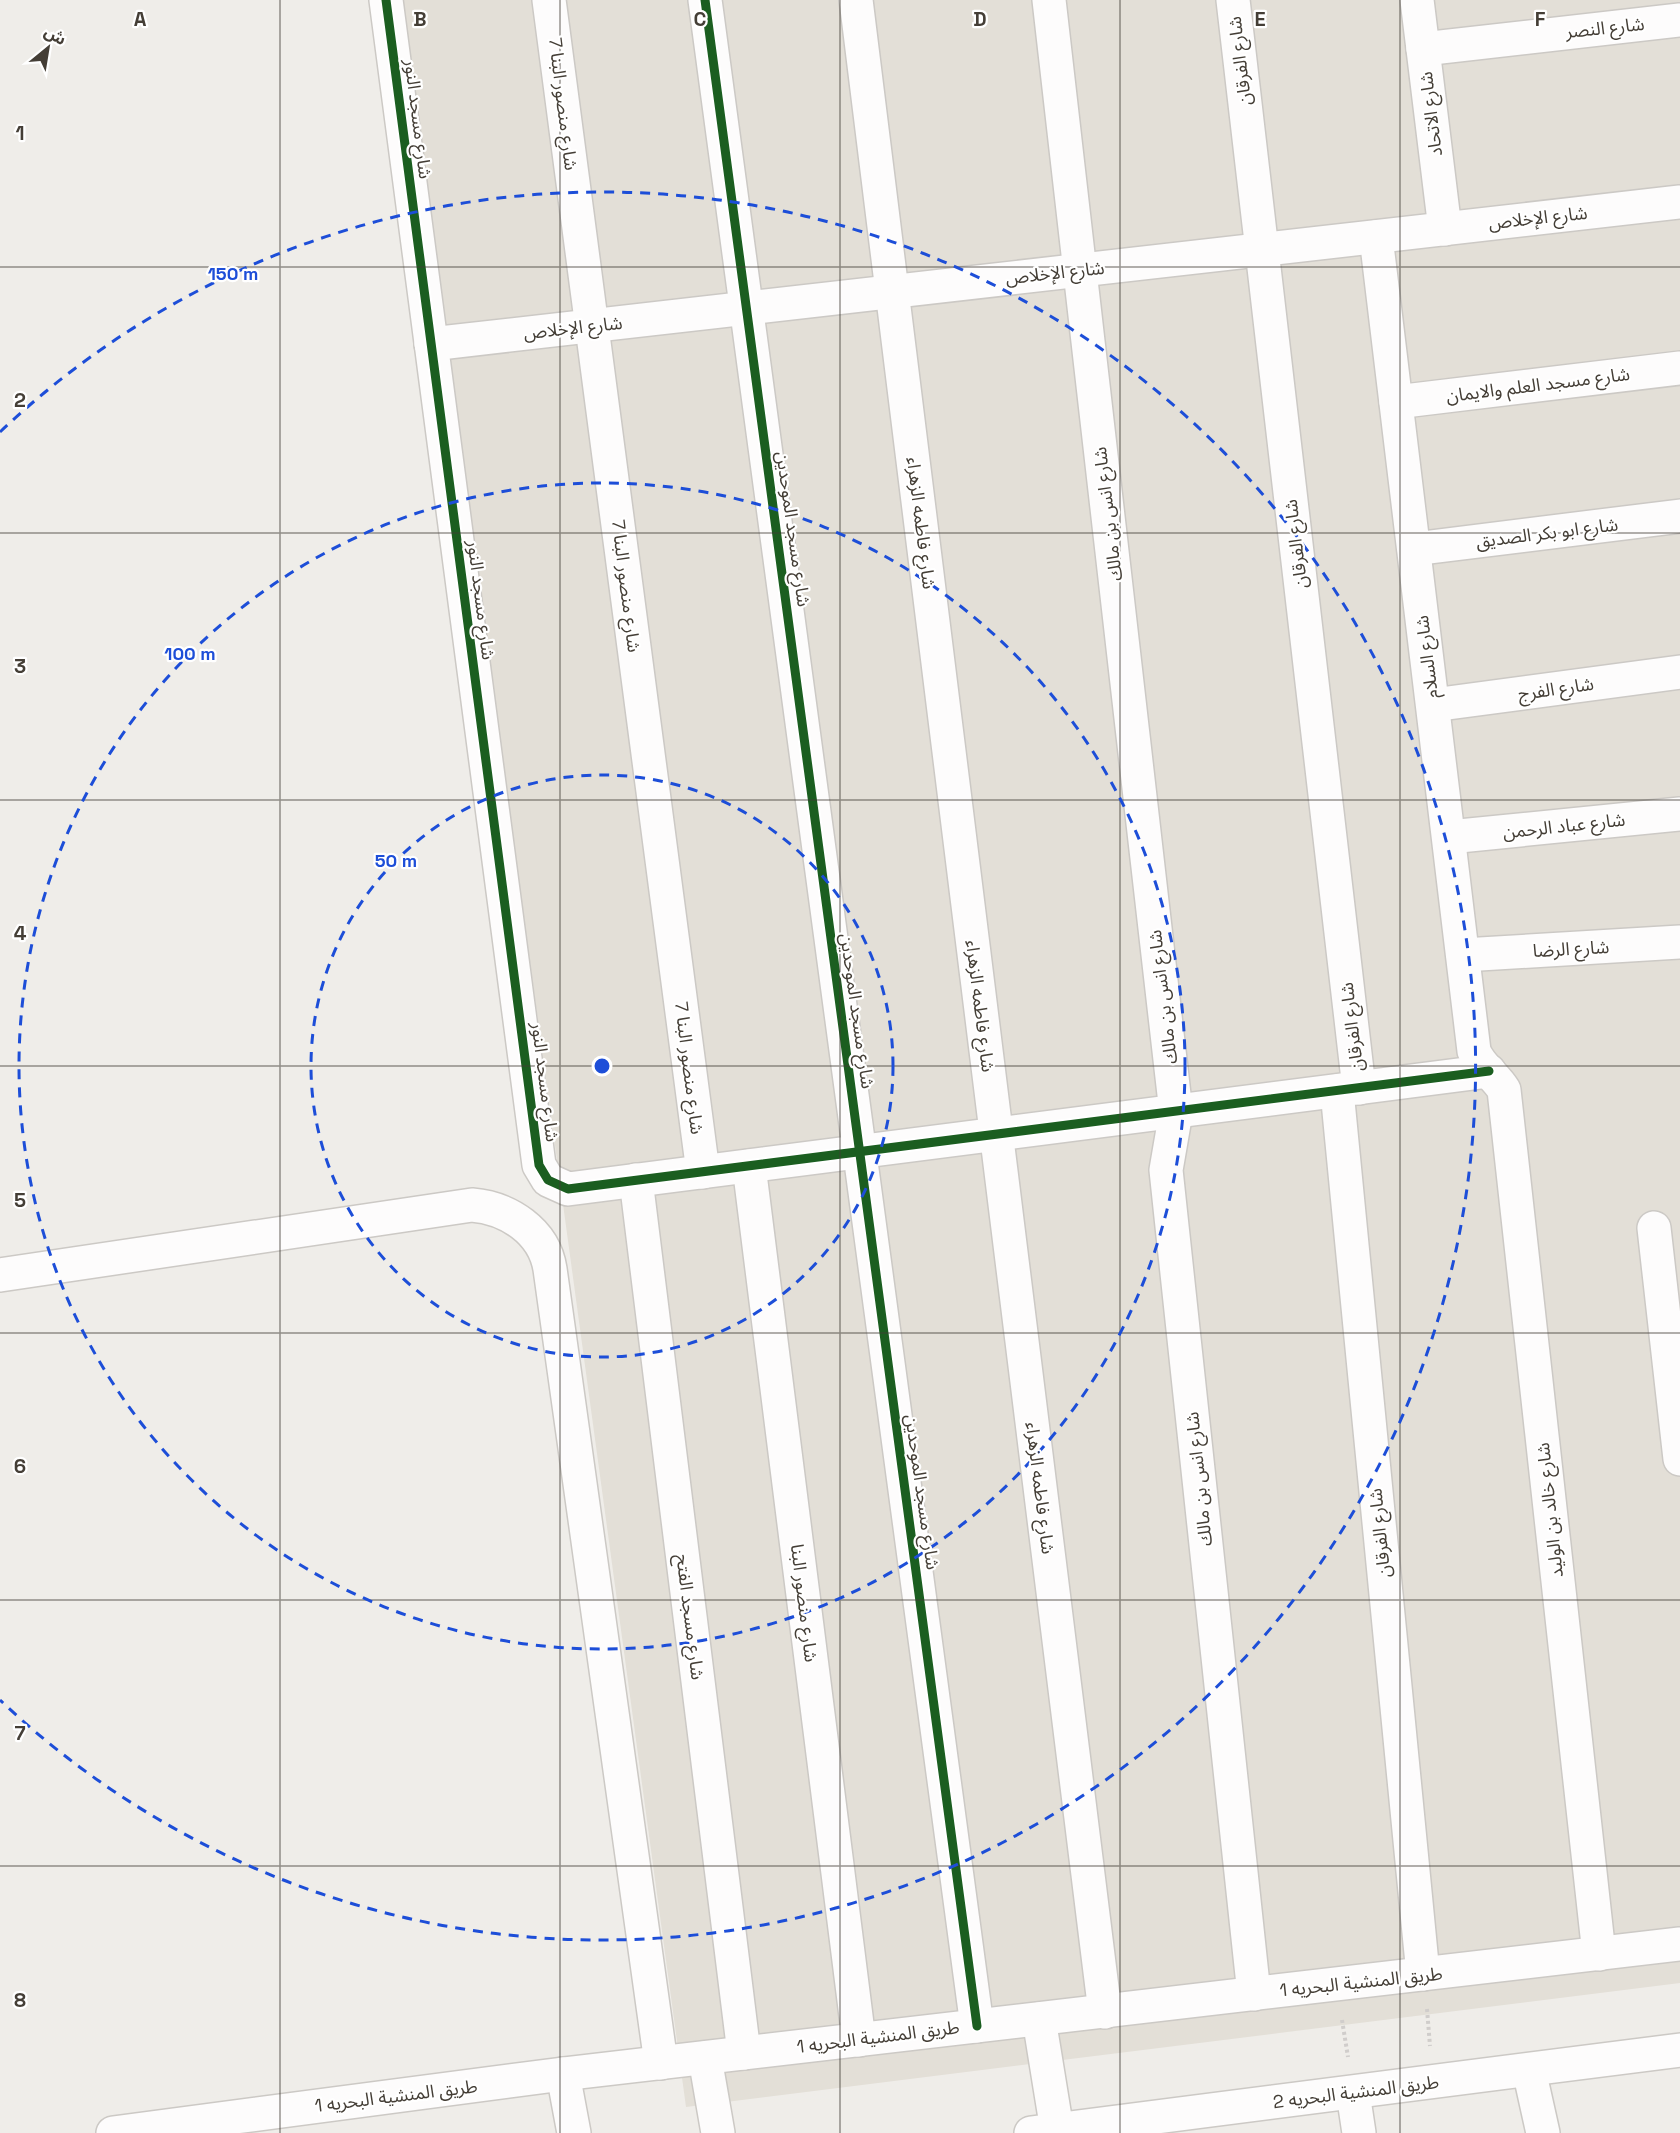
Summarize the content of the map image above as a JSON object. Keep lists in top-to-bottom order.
{
  "streets": {
    "street": [
      "شارع النصر",
      "شارع الفرقان",
      "شارع منصور البنا 7",
      "شارع الاتحاد",
      "شارع مسجد النور",
      "شارع الإخلاص",
      "شارع مسجد العلم والايمان",
      "شارع انس بن مالك",
      "شارع فاطمه الزهراء",
      "شارع مسجد الموحدين",
      "شارع ابو بكر الصديق",
      "شارع السلام",
      "شارع الفرج",
      "شارع عباد الرحمن",
      "شارع الرضا",
      "شارع خالد بن الوليد",
      "شارع منصور البنا",
      "شارع مسجد الفتح",
      "طريق المنشية البحريه 1",
      "طريق المنشية البحريه 2"
    ]
  },
  "crossings": [
    ["شارع النصر", "شارع الاتحاد"],
    ["شارع الفرقان", "شارع الإخلاص"],
    ["شارع الفرقان", "طريق المنشية البحريه 1"],
    ["شارع منصور البنا 7", "شارع الإخلاص"],
    ["شارع الاتحاد", "شارع الإخلاص"],
    ["شارع مسجد النور", "شارع الإخلاص"],
    ["شارع مسجد النور", "شارع مسجد الفتح"],
    ["شارع الإخلاص", "شارع انس بن مالك"],
    ["شارع الإخلاص", "شارع فاطمه الزهراء"],
    ["شارع الإخلاص", "شارع مسجد الموحدين"],
    ["شارع الإخلاص", "شارع السلام"],
    ["شارع مسجد العلم والايمان", "شارع السلام"],
    ["شارع انس بن مالك", "طريق المنشية البحريه 1"],
    ["شارع فاطمه الزهراء", "طريق المنشية البحريه 1"],
    ["شارع مسجد الموحدين", "طريق المنشية البحريه 1"],
    ["شارع ابو بكر الصديق", "شارع السلام"],
    ["شارع السلام", "شارع الفرج"],
    ["شارع السلام", "شارع عباد الرحمن"],
    ["شارع السلام", "شارع الرضا"],
    ["شارع السلام", "شارع خالد بن الوليد"],
    ["شارع خالد بن الوليد", "طريق المنشية البحريه 1"],
    ["شارع منصور البنا", "طريق المنشية البحريه 1"],
    ["شارع مسجد الفتح", "طريق المنشية البحريه 1"]
  ],
  "north": "top right",
  "grid": {
    "columns": [
      "A",
      "B",
      "C",
      "D",
      "E",
      "F"
    ],
    "rows": [
      "1",
      "2",
      "3",
      "4",
      "5",
      "6",
      "7",
      "8"
    ]
  },
  "rings": ["150 m", "100 m", "50 m"]
}
